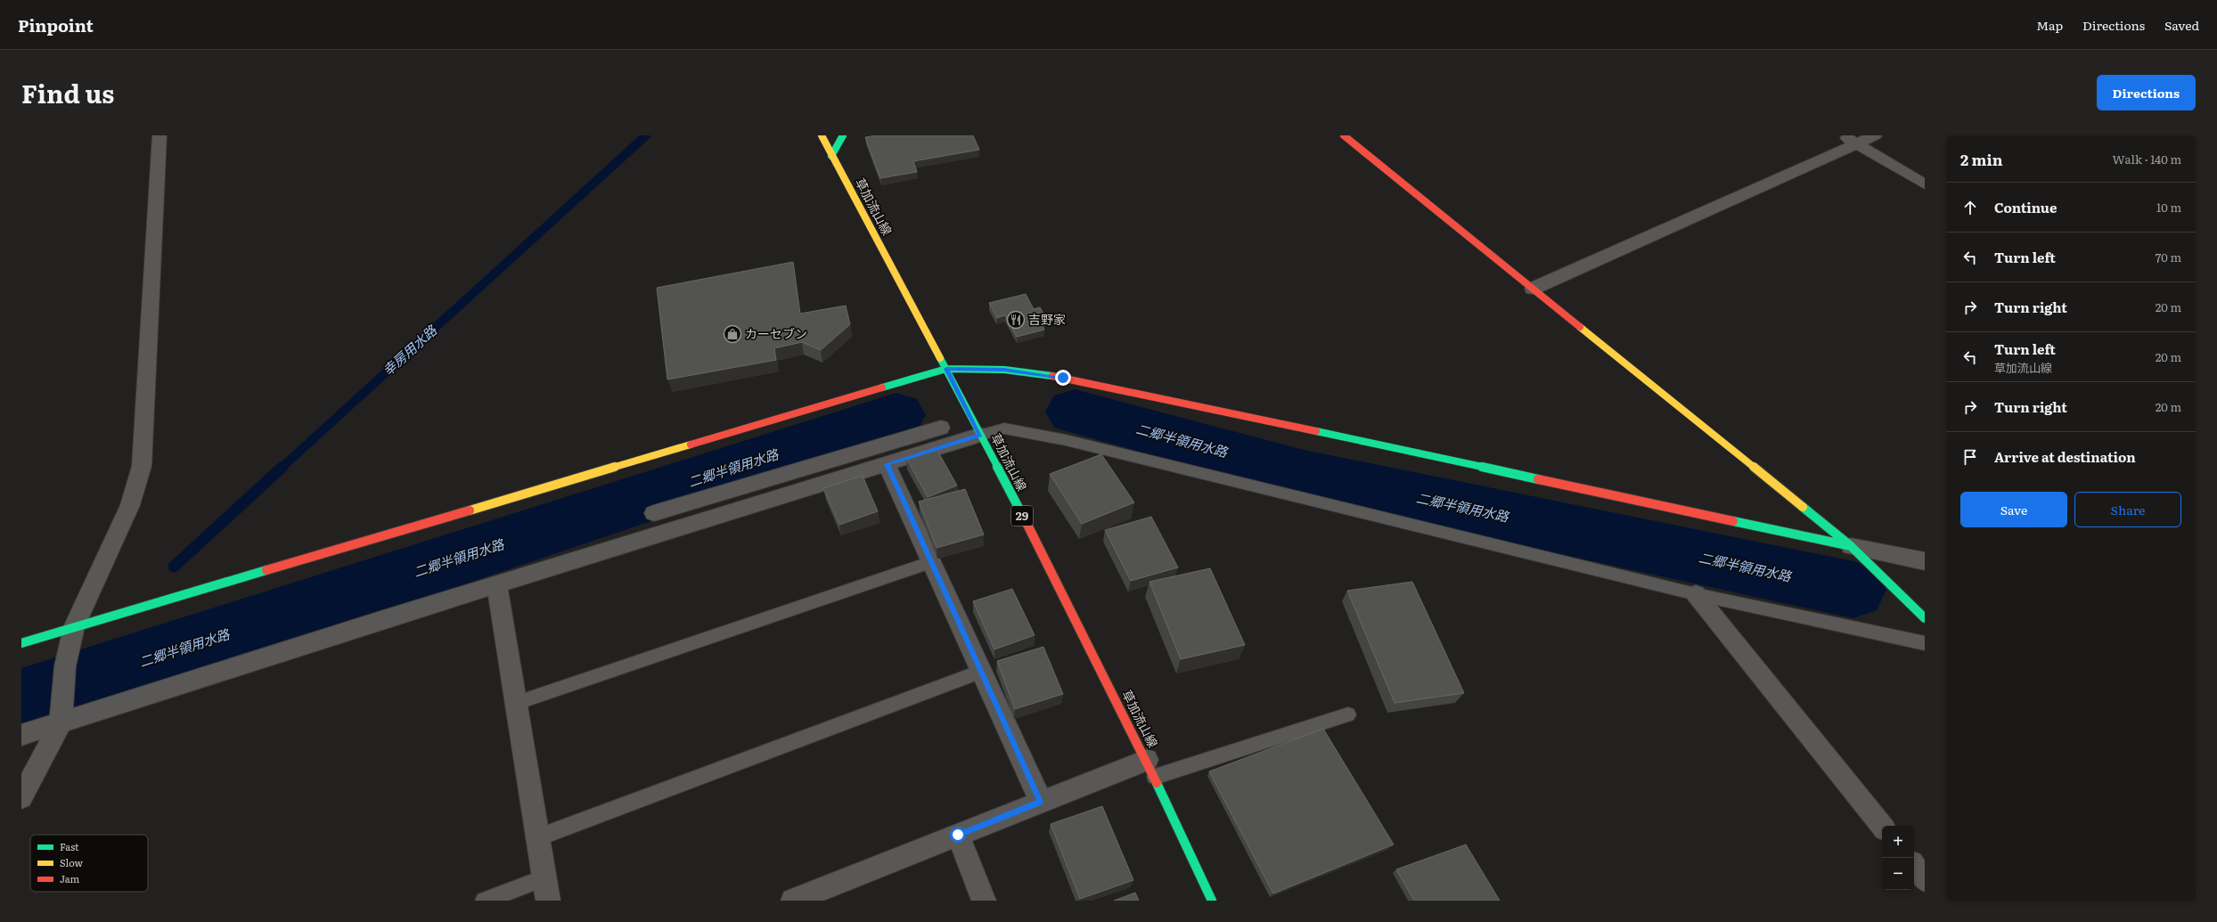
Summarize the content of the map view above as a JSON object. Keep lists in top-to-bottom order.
{
  "streets": {
    "street": ["草加流山線", "29"]
  },
  "water": ["幸房用水路", "二郷半領用水路"],
  "places": {
    "restaurant": ["吉野家"],
    "shop": ["カーセブン"]
  },
  "legend": ["Fast", "Slow", "Jam"],
  "page": {
    "header": "Pinpoint",
    "nav": ["Map", "Directions", "Saved"],
    "title": "Find us",
    "buttons": [
      "Directions",
      ["Save", "Share"]
    ],
    "heading": ["2 min", "Walk · 140 m"],
    "list": [
      ["Continue", "10 m"],
      ["Turn left", "70 m"],
      ["Turn right", "20 m"],
      ["Turn left", "草加流山線", "20 m"],
      ["Turn right", "20 m"],
      "Arrive at destination"
    ],
    "map_buttons": ["+", "−"]
  }
}
